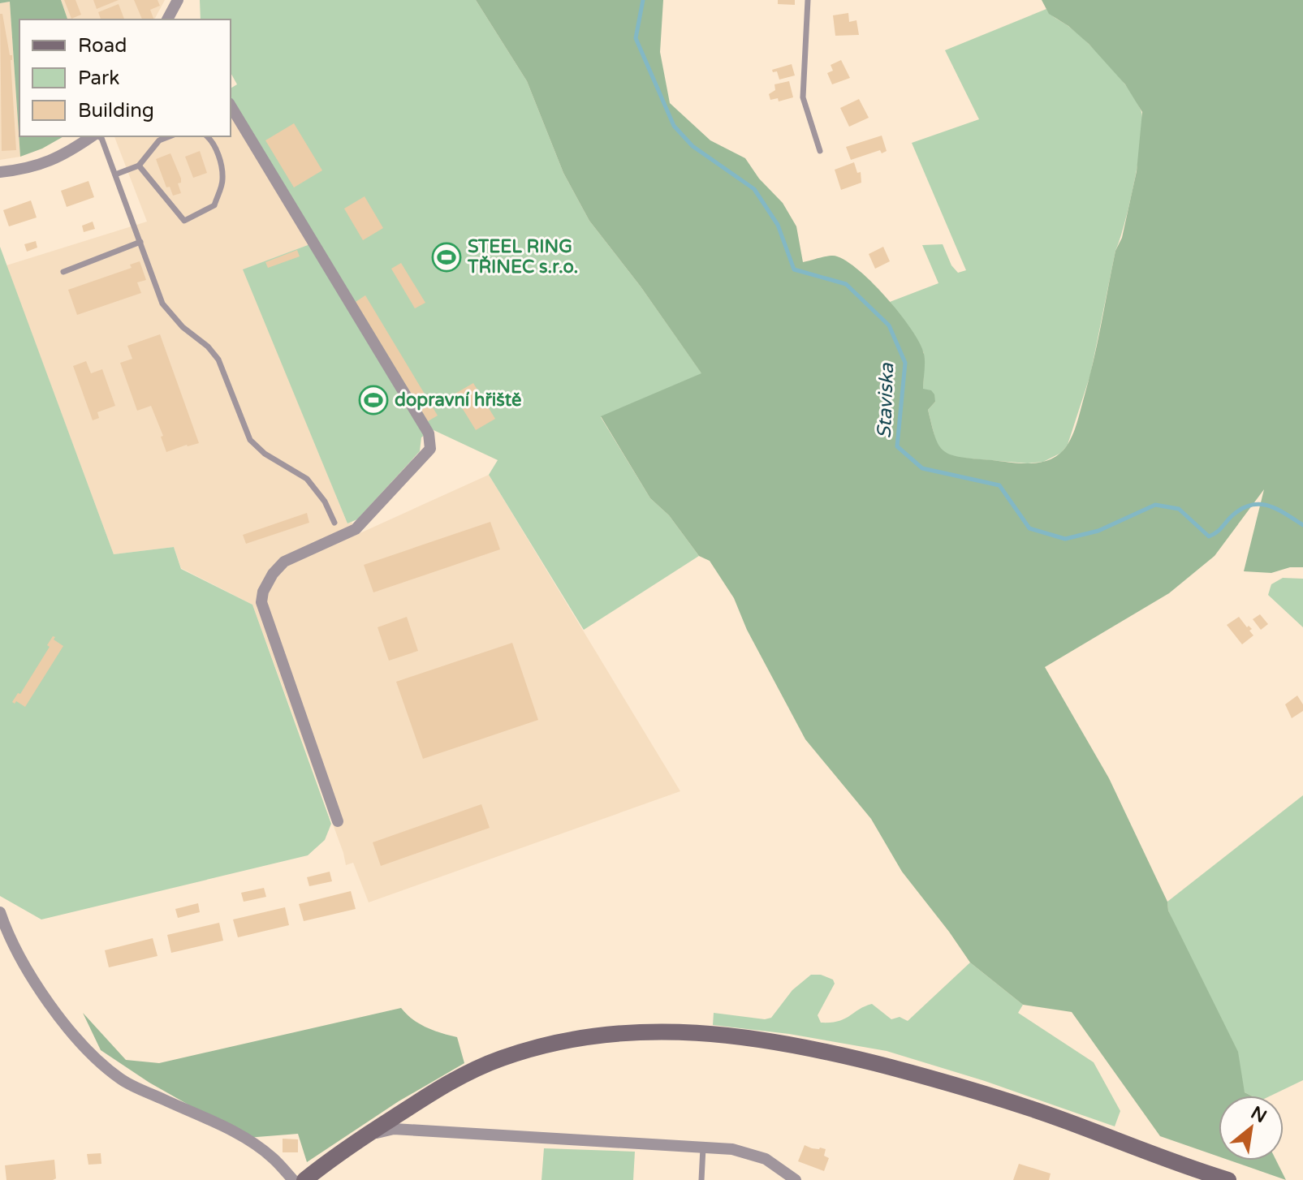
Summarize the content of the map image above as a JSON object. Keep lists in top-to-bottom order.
{
  "water": ["Staviska"],
  "places": {
    "sports": ["STEEL RING TŘINEC s.r.o.", "dopravní hřiště"]
  },
  "legend": ["Road", "Park", "Building"],
  "north": "top right"
}
